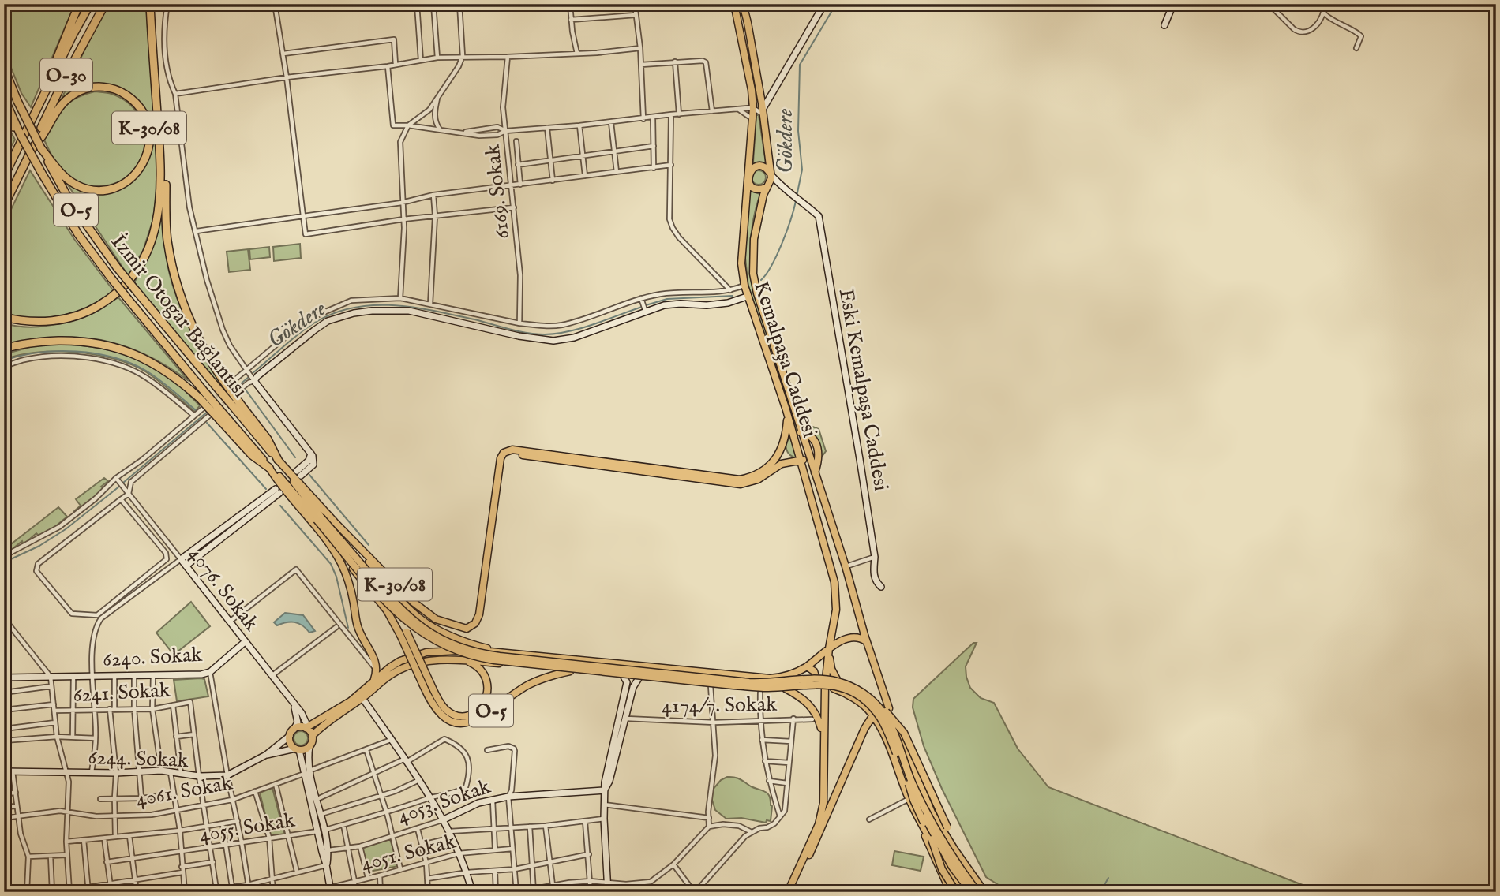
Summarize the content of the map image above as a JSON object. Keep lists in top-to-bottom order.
{
  "streets": {
    "highway": [
      "O-30",
      "K-30/08",
      "O-5",
      "İzmir Otogar Bağlantısı"
    ],
    "main road": [
      "Kemalpaşa Caddesi",
      "Eski Kemalpaşa Caddesi",
      "4076. Sokak",
      "6240. Sokak",
      "6244. Sokak",
      "4053. Sokak"
    ],
    "street": [
      "6169. Sokak",
      "6241. Sokak",
      "4174/7. Sokak",
      "4061. Sokak",
      "4055. Sokak",
      "4051. Sokak"
    ]
  },
  "crossings": [
    ["O-30", "K-30/08"],
    ["K-30/08", "O-5"],
    ["K-30/08", "İzmir Otogar Bağlantısı"],
    ["O-5", "İzmir Otogar Bağlantısı"],
    ["Kemalpaşa Caddesi", "Eski Kemalpaşa Caddesi"],
    ["4076. Sokak", "6240. Sokak"],
    ["4076. Sokak", "6244. Sokak"]
  ],
  "water": ["Gökdere"]
}
